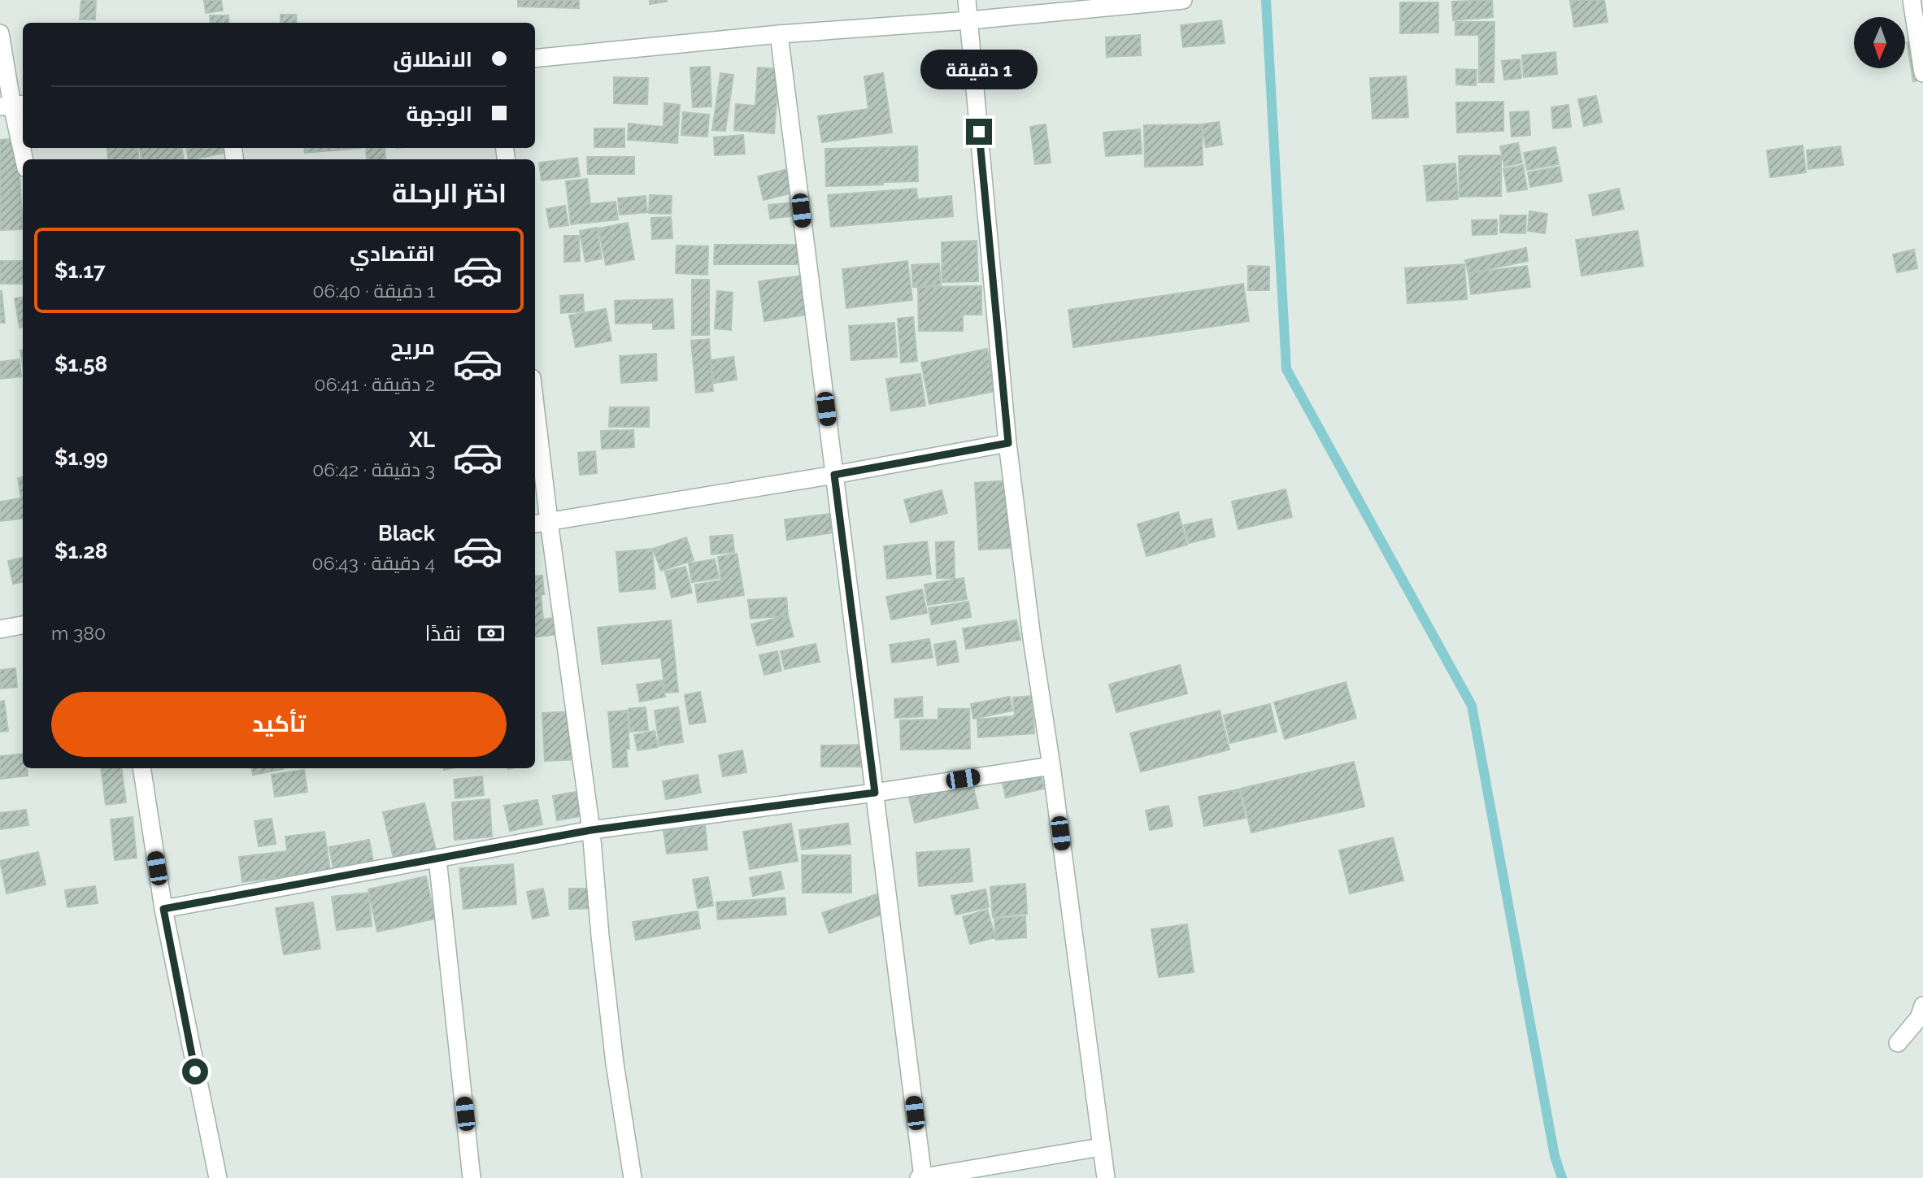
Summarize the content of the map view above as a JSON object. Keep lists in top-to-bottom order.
{
  "north": "bottom",
  "page": {
    "banner": ["الانطلاق", "الوجهة"],
    "bubble": "1 دقيقة",
    "heading": "اختر الرحلة",
    "list": [
      {
        "name": "اقتصادي",
        "note": "1 دقيقة · 06:40",
        "value": "$1.17"
      },
      {
        "name": "مريح",
        "note": "2 دقيقة · 06:41",
        "value": "$1.58"
      },
      {
        "name": "XL",
        "note": "3 دقيقة · 06:42",
        "value": "$1.99"
      },
      {
        "name": "Black",
        "note": "4 دقيقة · 06:43",
        "value": "$1.28"
      }
    ],
    "pay": ["نقدًا", "380 m"],
    "buttons": "تأكيد"
  }
}
